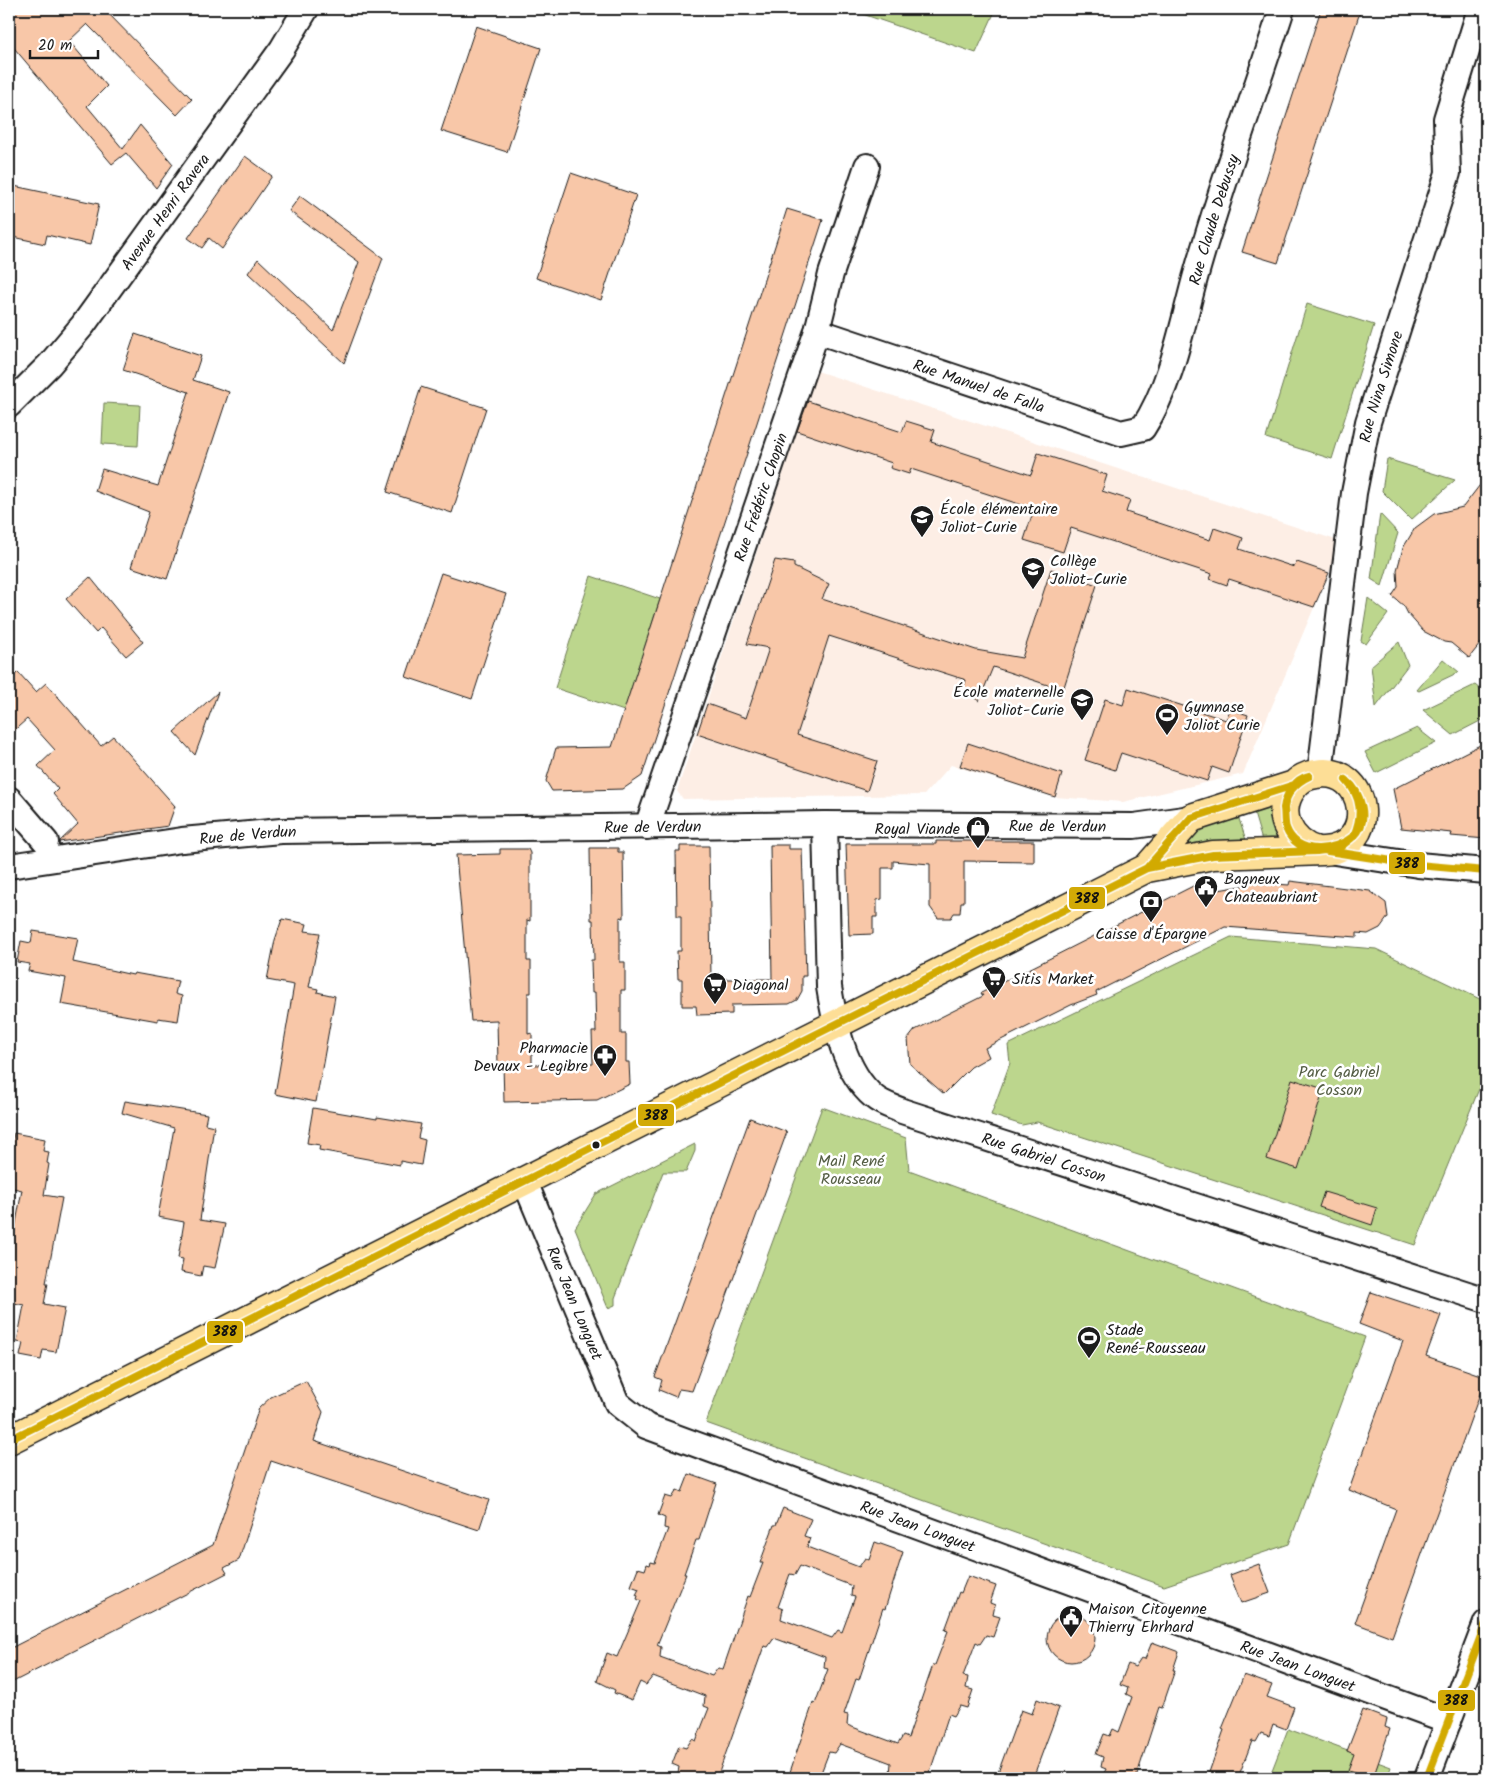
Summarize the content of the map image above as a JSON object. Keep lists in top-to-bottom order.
{
  "streets": {
    "main road": ["Rue de Verdun"],
    "street": [
      "Avenue Henri Ravera",
      "Rue Claude Debussy",
      "Rue Manuel de Falla",
      "Rue Nina Simone",
      "Rue Frédéric Chopin",
      "Rue Gabriel Cosson",
      "Rue Jean Longuet"
    ]
  },
  "crossings": [
    ["Rue Claude Debussy", "Rue Manuel de Falla"],
    ["Rue Manuel de Falla", "Rue Frédéric Chopin"],
    ["Rue Nina Simone", "Rue de Verdun"],
    ["Rue Frédéric Chopin", "Rue de Verdun"],
    ["Rue de Verdun", "Rue Gabriel Cosson"]
  ],
  "parks": ["Parc Gabriel Cosson", "Mail René Rousseau"],
  "places": {
    "school or university": ["École élémentaire Joliot-Curie", "Collège Joliot-Curie", "École maternelle Joliot-Curie"],
    "sports": ["Gymnase Joliot Curie", "Stade René-Rousseau"],
    "shop": ["Royal Viande"],
    "public building": ["Bagneux Chateaubriant", "Maison Citoyenne Thierry Ehrhard"],
    "bank": ["Caisse d'Épargne"],
    "supermarket": ["Sitis Market", "Diagonal"],
    "pharmacy": ["Pharmacie Devaux - Legibre"]
  },
  "lines": ["transit line 388"],
  "scale_bar": "20 m"
}
